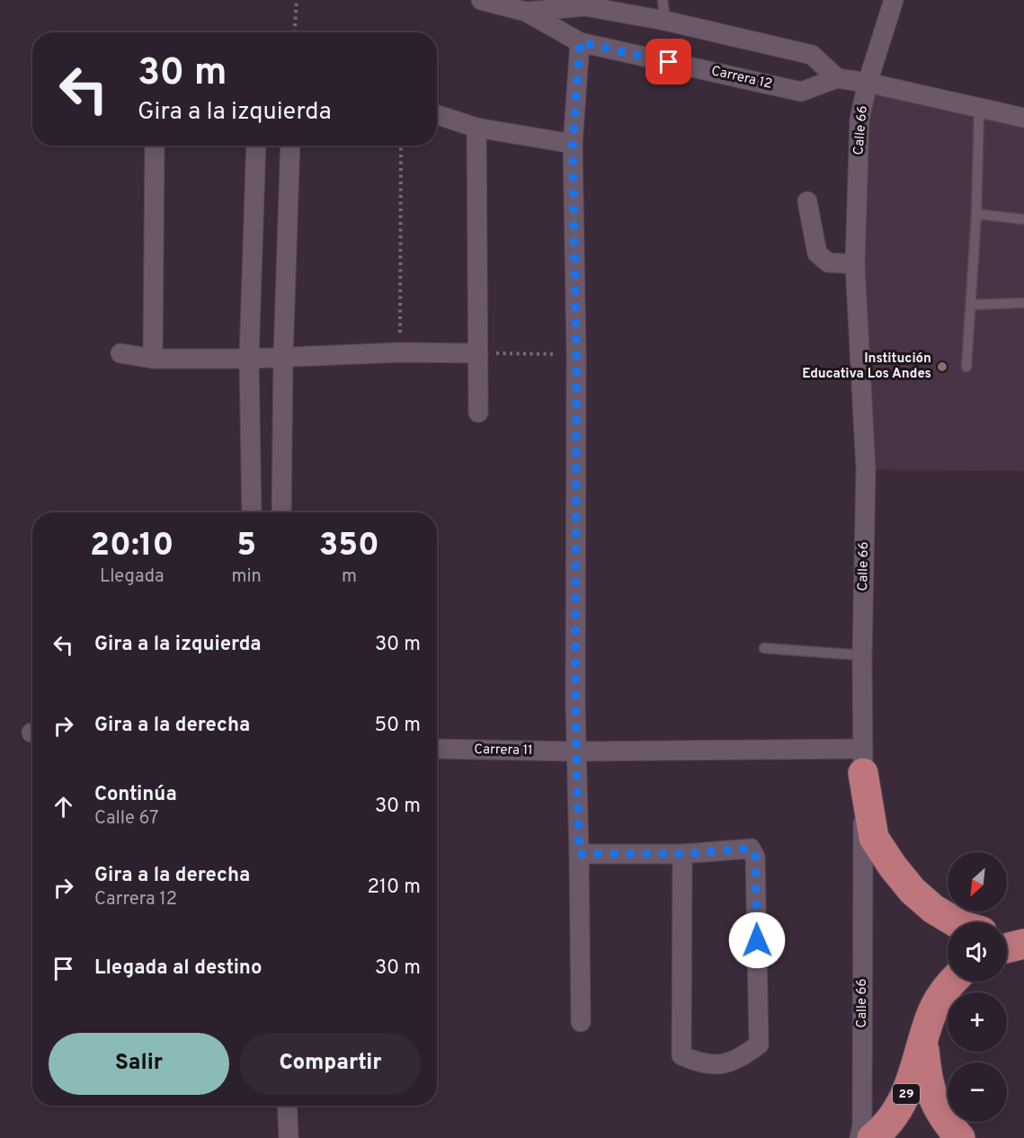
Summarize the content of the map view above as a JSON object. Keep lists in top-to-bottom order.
{
  "streets": {
    "highway": ["29"],
    "street": ["Carrera 12", "Calle 66", "Carrera 11"]
  },
  "crossings": [
    ["Carrera 12", "Calle 66"],
    ["Calle 66", "Carrera 11"]
  ],
  "places": ["Institución Educativa Los Andes"],
  "north": "bottom left",
  "page": {
    "turn": ["30 m", "Gira a la izquierda"],
    "eta": [
      "20:10",
      "Llegada",
      "5",
      "min",
      "350",
      "m"
    ],
    "list": [
      {
        "name": "Gira a la izquierda",
        "value": "30 m"
      },
      {
        "name": "Gira a la derecha",
        "value": "50 m"
      },
      {
        "name": "Continúa",
        "note": "Calle 67",
        "value": "30 m"
      },
      {
        "name": "Gira a la derecha",
        "note": "Carrera 12",
        "value": "210 m"
      },
      {
        "name": "Llegada al destino",
        "value": "30 m"
      }
    ],
    "map_buttons": ["+", "−"],
    "buttons": ["Salir", "Compartir"]
  }
}
